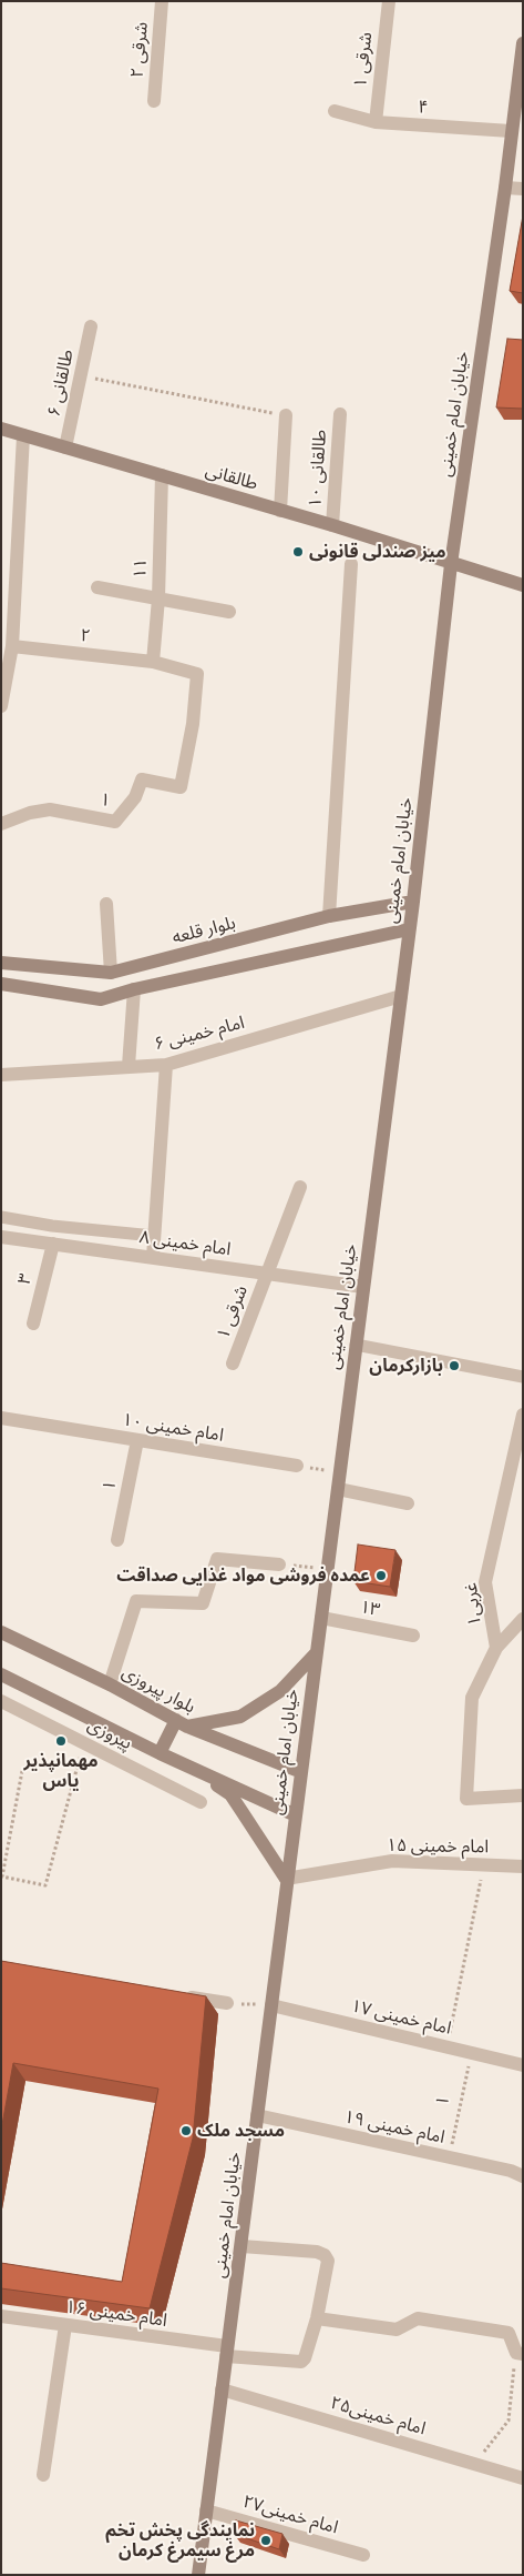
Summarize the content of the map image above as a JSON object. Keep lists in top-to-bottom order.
{
  "streets": {
    "main road": [
      "خیابان امام خمینی",
      "طالقانی",
      "بلوار قلعه",
      "بلوار پیروزی"
    ],
    "street": [
      "۲ شرقی",
      "شرقی ۱",
      "۴",
      "طالقانی ۶",
      "طالقانی ۱۰",
      "۱۱",
      "۲",
      "۱",
      "امام خمینی ۶",
      "امام خمینی ۸",
      "۳",
      "۱ شرقی",
      "امام خمینی ۱۰",
      "غربی۱",
      "۱۳",
      "پیروزی",
      "امام خمینی ۱۵",
      "امام خمینی ۱۷",
      "امام خمینی ۱۹",
      "امام خمینی ۱۶",
      "امام خمینی۲۵",
      "امام خمینی۲۷"
    ]
  },
  "crossings": [
    ["شرقی ۱", "۴"],
    ["۴", "خیابان امام خمینی"],
    ["طالقانی ۶", "طالقانی"],
    ["خیابان امام خمینی", "طالقانی"],
    ["خیابان امام خمینی", "بلوار قلعه"],
    ["خیابان امام خمینی", "امام خمینی ۶"],
    ["خیابان امام خمینی", "امام خمینی ۸"],
    ["خیابان امام خمینی", "۱۳"],
    ["خیابان امام خمینی", "بلوار پیروزی"],
    ["خیابان امام خمینی", "امام خمینی ۱۵"],
    ["خیابان امام خمینی", "امام خمینی ۱۷"],
    ["خیابان امام خمینی", "امام خمینی ۱۹"],
    ["خیابان امام خمینی", "امام خمینی ۱۶"],
    ["خیابان امام خمینی", "امام خمینی۲۵"],
    ["خیابان امام خمینی", "امام خمینی۲۷"],
    ["طالقانی ۱۰", "طالقانی"],
    ["طالقانی", "۱۱"],
    ["۱۱", "۲"],
    ["۲", "۱"],
    ["۱", "امام خمینی ۱۰"],
    ["۱", "امام خمینی ۱۷"],
    ["۱", "امام خمینی ۱۹"],
    ["امام خمینی ۸", "۳"],
    ["امام خمینی ۸", "۱ شرقی"]
  ],
  "places": [
    "میز صندلی قانونی",
    "بازارکرمان",
    "عمده فروشی مواد غذایی صداقت",
    "مهمانپذیر یاس",
    "مسجد ملک",
    "نمایندگی پخش تخم مرغ سیمرغ کرمان"
  ]
}
